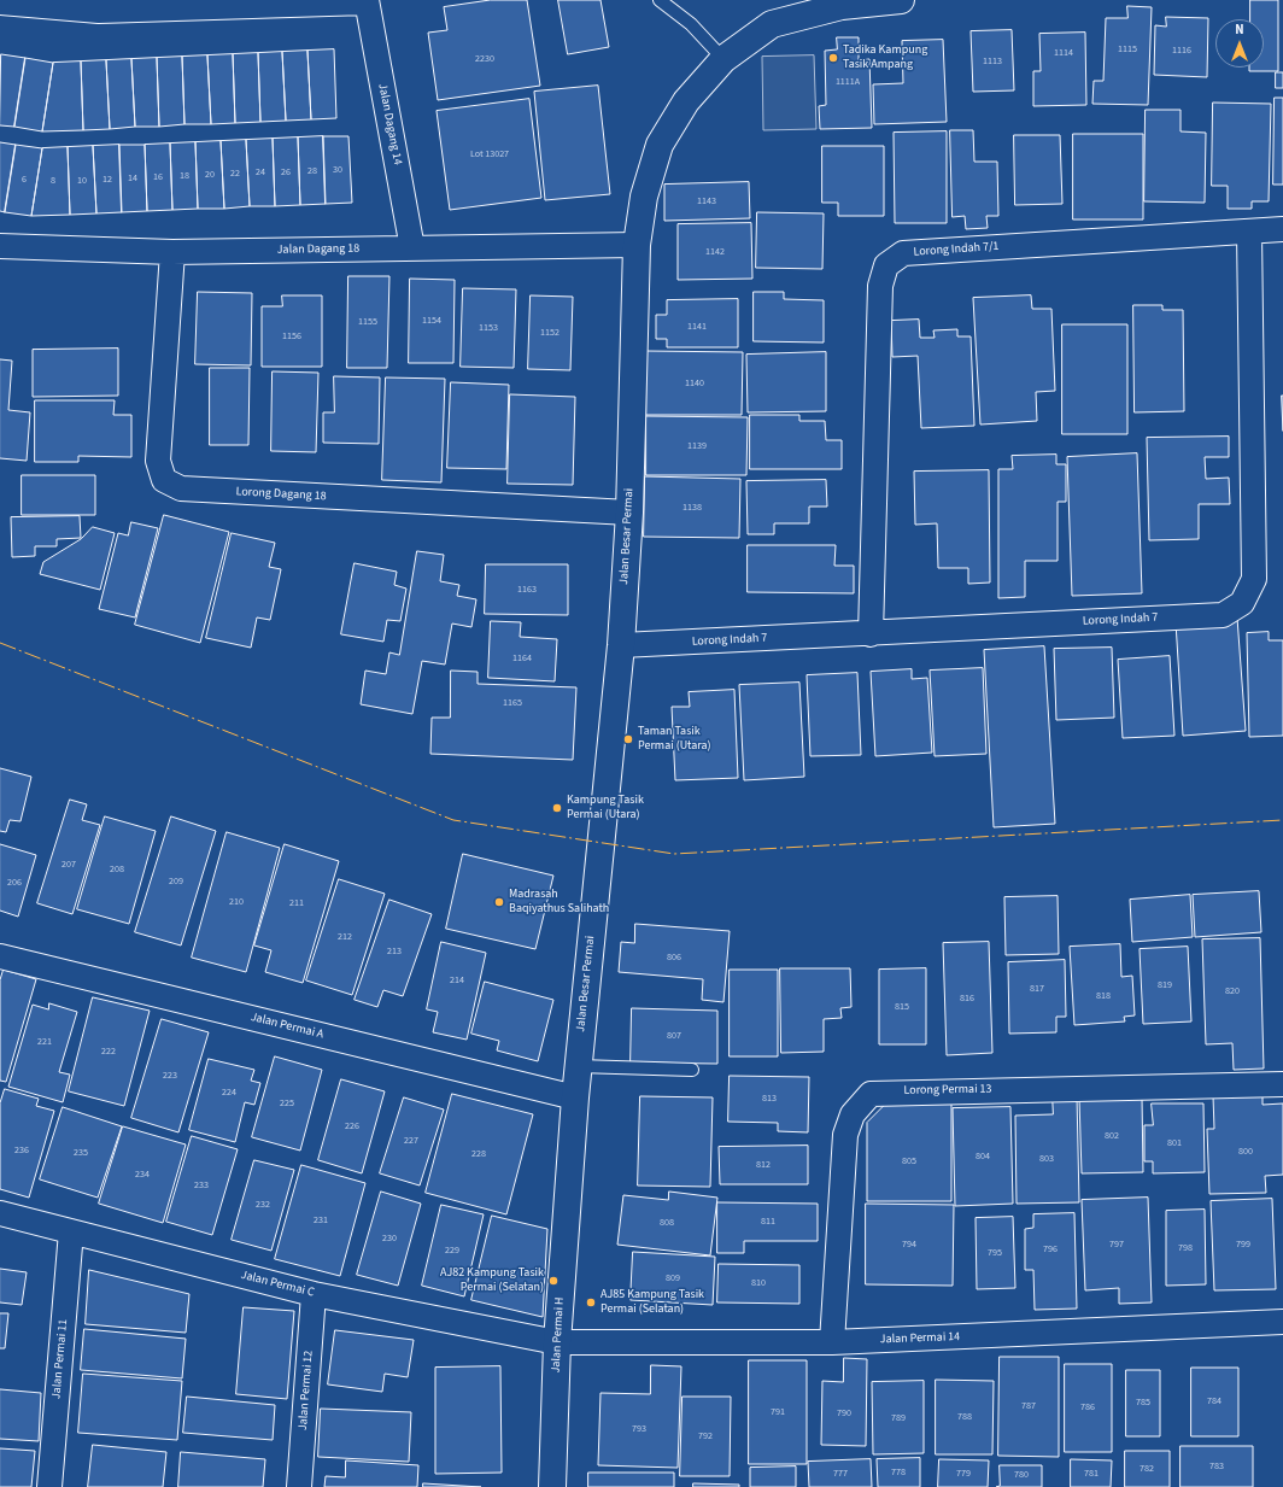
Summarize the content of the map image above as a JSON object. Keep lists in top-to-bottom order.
{
  "streets": {
    "street": [
      "Jalan Dagang 14",
      "Jalan Dagang 18",
      "Lorong Indah 7/1",
      "Lorong Dagang 18",
      "Jalan Besar Permai",
      "Lorong Indah 7",
      "Jalan Permai A",
      "Lorong Permai 13",
      "Jalan Permai C",
      "Jalan Permai H",
      "Jalan Permai 14",
      "Jalan Permai 11",
      "Jalan Permai 12"
    ]
  },
  "crossings": [
    ["Jalan Dagang 14", "Jalan Dagang 18"],
    ["Jalan Dagang 18", "Lorong Dagang 18"],
    ["Jalan Dagang 18", "Jalan Besar Permai"],
    ["Lorong Indah 7/1", "Lorong Indah 7"],
    ["Lorong Dagang 18", "Jalan Besar Permai"],
    ["Jalan Besar Permai", "Lorong Indah 7"],
    ["Jalan Besar Permai", "Jalan Permai A"],
    ["Jalan Besar Permai", "Jalan Permai H"],
    ["Jalan Permai A", "Jalan Permai H"],
    ["Lorong Permai 13", "Jalan Permai 14"],
    ["Jalan Permai C", "Jalan Permai H"],
    ["Jalan Permai C", "Jalan Permai 14"],
    ["Jalan Permai C", "Jalan Permai 11"],
    ["Jalan Permai C", "Jalan Permai 12"],
    ["Jalan Permai H", "Jalan Permai 14"]
  ],
  "places": [
    "Tadika Kampung Tasik Ampang",
    "Taman Tasik Permai (Utara)",
    "Kampung Tasik Permai (Utara)",
    "Madrasah Baqiyathus Salihath",
    "AJ82 Kampung Tasik Permai (Selatan)",
    "AJ85 Kampung Tasik Permai (Selatan)"
  ],
  "house_numbers": [
    "1115",
    "1116",
    "1114",
    "2230",
    "1113",
    "1111A",
    "Lot 13027",
    "30",
    "28",
    "24",
    "26",
    "22",
    "20",
    "18",
    "16",
    "14",
    "6",
    "12",
    "8",
    "10",
    "1143",
    "1142",
    "1154",
    "1155",
    "1141",
    "1153",
    "1152",
    "1156",
    "1140",
    "1139",
    "1138",
    "1163",
    "1164",
    "1165",
    "207",
    "208",
    "209",
    "206",
    "210",
    "211",
    "212",
    "213",
    "806",
    "214",
    "819",
    "817",
    "820",
    "818",
    "816",
    "815",
    "807",
    "221",
    "222",
    "223",
    "224",
    "813",
    "225",
    "226",
    "802",
    "227",
    "801",
    "236",
    "800",
    "235",
    "228",
    "804",
    "803",
    "805",
    "812",
    "234",
    "233",
    "232",
    "231",
    "811",
    "808",
    "230",
    "794",
    "797",
    "799",
    "798",
    "796",
    "229",
    "795",
    "809",
    "810",
    "784",
    "785",
    "787",
    "786",
    "791",
    "790",
    "788",
    "789",
    "793",
    "792",
    "783",
    "782",
    "778",
    "777",
    "779",
    "781",
    "780"
  ],
  "north": "top"
}
